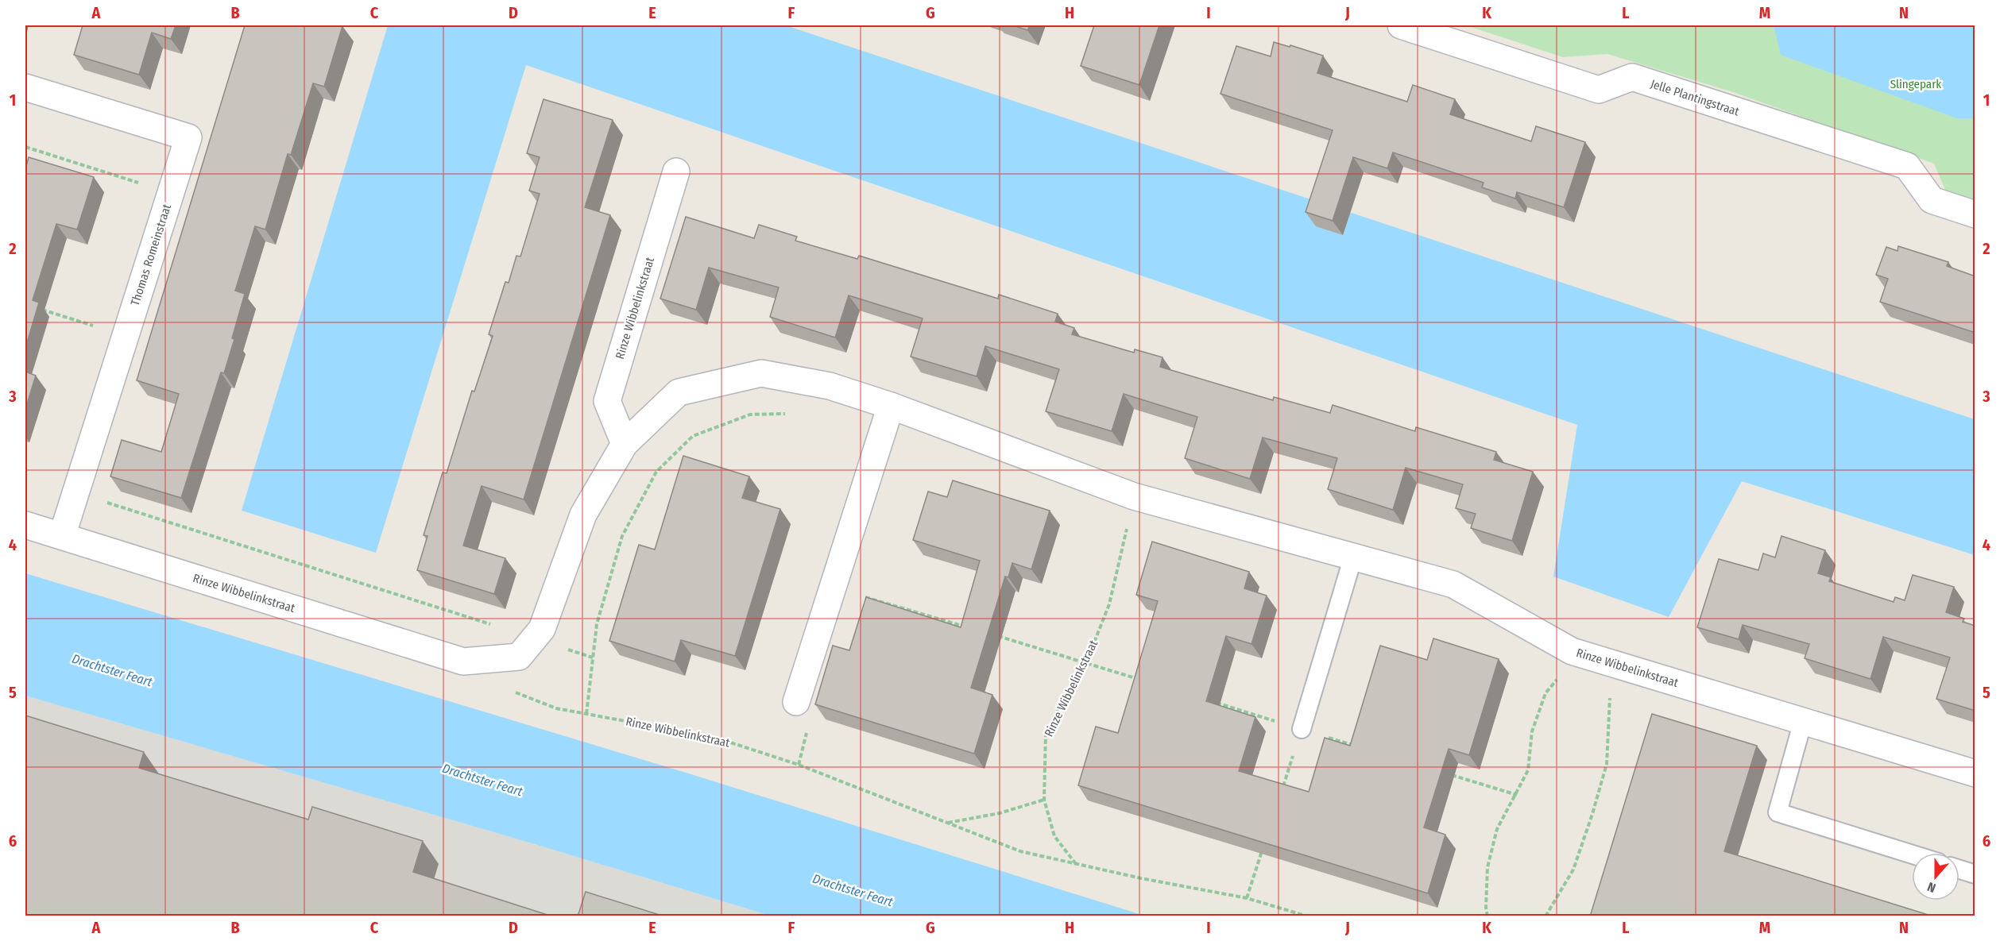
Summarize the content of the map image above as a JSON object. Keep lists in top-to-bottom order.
{
  "streets": {
    "street": ["Jelle Plantingstraat", "Thomas Romeinstraat", "Rinze Wibbelinkstraat"]
  },
  "crossings": [
    ["Thomas Romeinstraat", "Rinze Wibbelinkstraat"]
  ],
  "water": ["Drachtster Feart"],
  "parks": ["Slingepark"],
  "north": "bottom",
  "grid": {
    "columns": [
      "A",
      "B",
      "C",
      "D",
      "E",
      "F",
      "G",
      "H",
      "I",
      "J",
      "K",
      "L",
      "M",
      "N"
    ],
    "rows": [
      "1",
      "2",
      "3",
      "4",
      "5",
      "6"
    ]
  }
}
